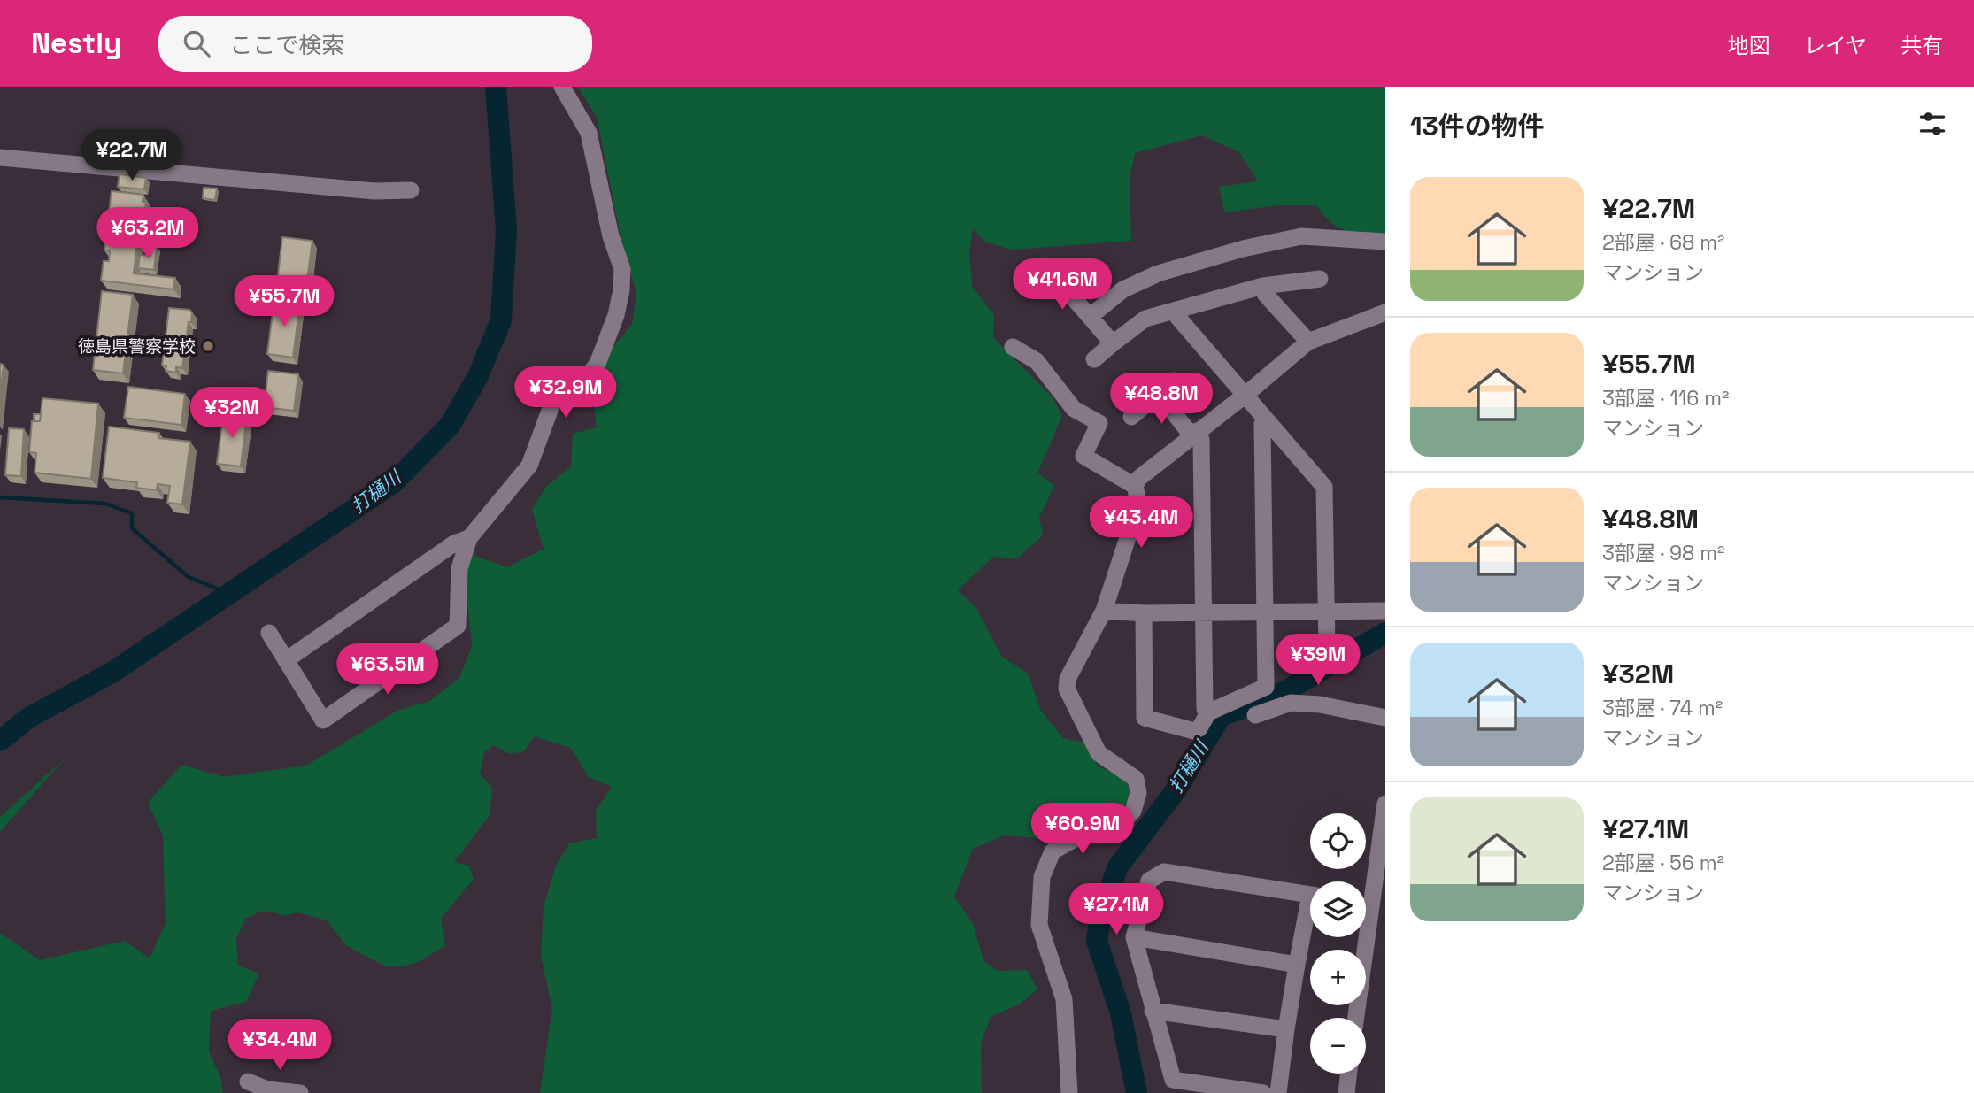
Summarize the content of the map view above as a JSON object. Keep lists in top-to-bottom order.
{
  "water": ["打樋川"],
  "places": ["徳島県警察学校"],
  "page": {
    "header": "Nestly",
    "search": "ここで検索",
    "nav": ["地図", "レイヤ", "共有"],
    "heading": "13件の物件",
    "price": [
      "¥22.7M",
      "¥63.2M",
      "¥41.6M",
      "¥55.7M",
      "¥32.9M",
      "¥48.8M",
      "¥32M",
      "¥43.4M",
      "¥39M",
      "¥63.5M",
      "¥60.9M",
      "¥27.1M",
      "¥34.4M"
    ],
    "list": [
      {
        "name": "¥22.7M",
        "note": "2部屋 · 68 m² · マンション"
      },
      {
        "name": "¥55.7M",
        "note": "3部屋 · 116 m² · マンション"
      },
      {
        "name": "¥48.8M",
        "note": "3部屋 · 98 m² · マンション"
      },
      {
        "name": "¥32M",
        "note": "3部屋 · 74 m² · マンション"
      },
      {
        "name": "¥27.1M",
        "note": "2部屋 · 56 m² · マンション"
      }
    ],
    "map_buttons": ["+", "−"]
  }
}
